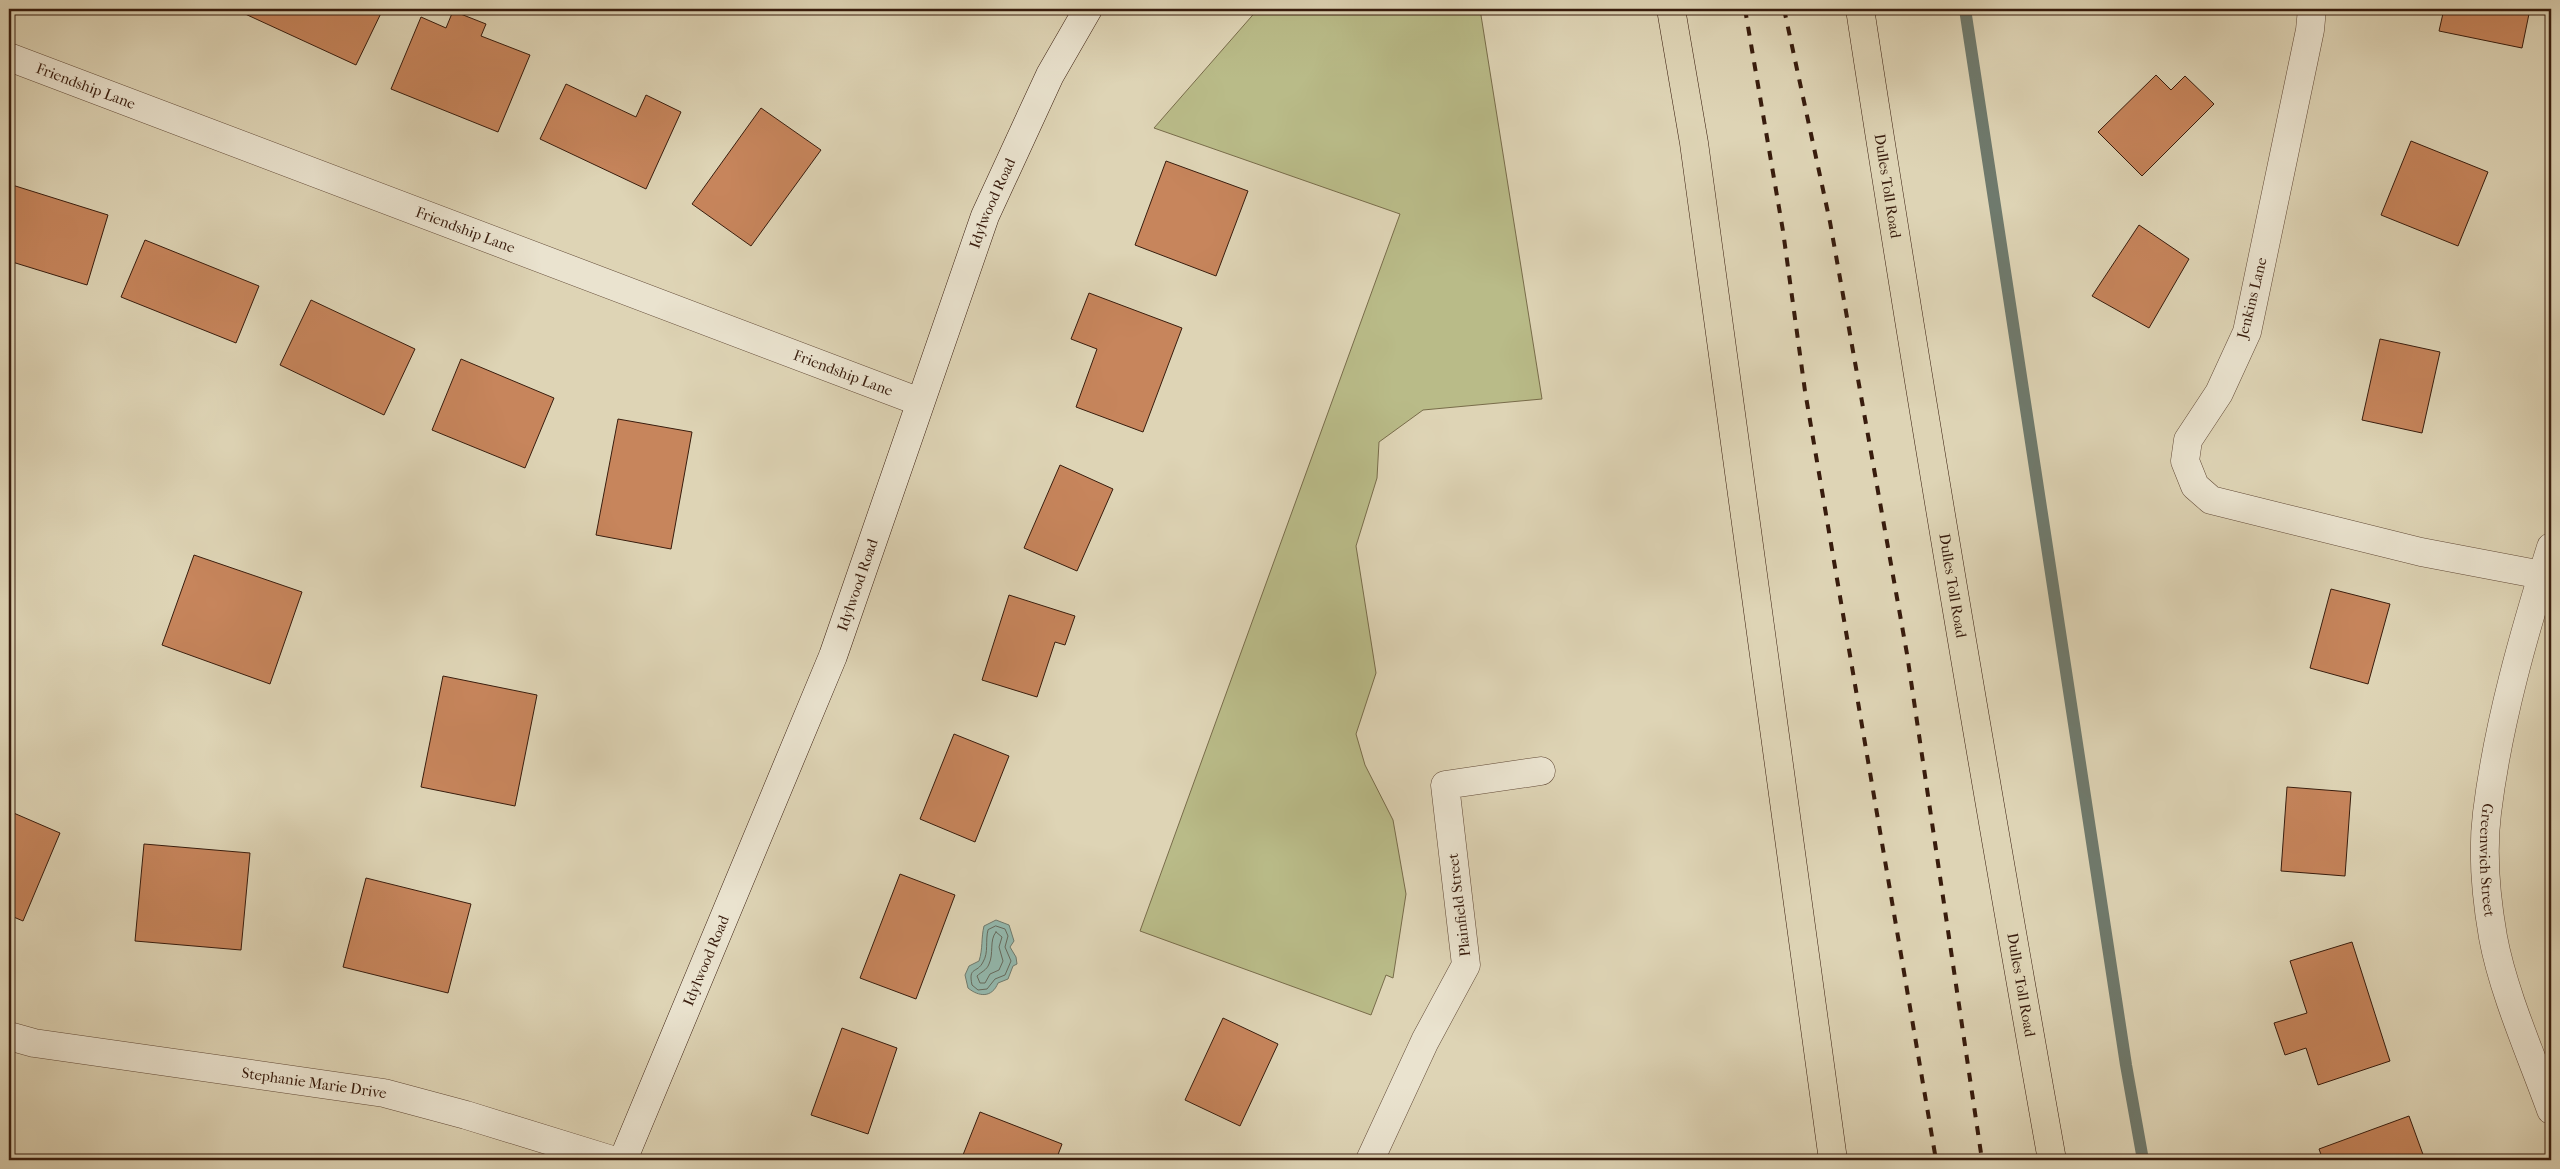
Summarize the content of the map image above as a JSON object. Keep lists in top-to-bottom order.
{
  "streets": {
    "highway": ["Dulles Toll Road"],
    "street": [
      "Friendship Lane",
      "Idylwood Road",
      "Jenkins Lane",
      "Greenwich Street",
      "Plainfield Street",
      "Stephanie Marie Drive"
    ]
  },
  "crossings": [
    ["Friendship Lane", "Idylwood Road"],
    ["Jenkins Lane", "Greenwich Street"]
  ]
}
